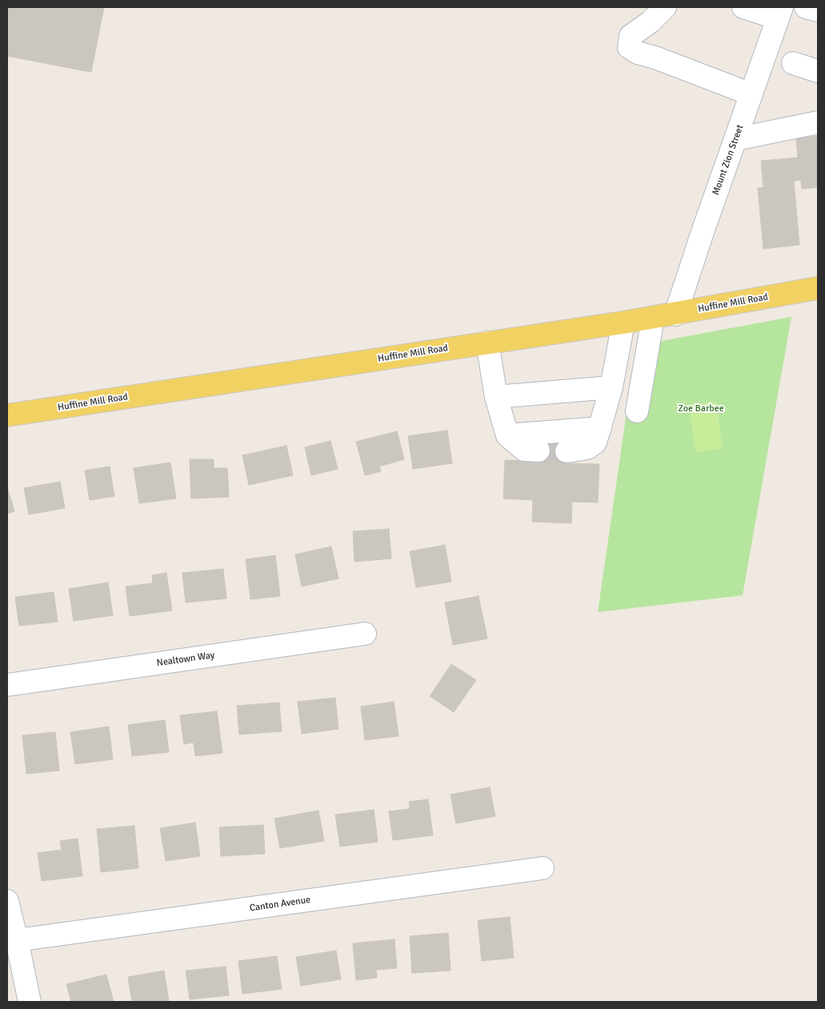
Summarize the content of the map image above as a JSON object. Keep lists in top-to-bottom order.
{
  "streets": {
    "main road": ["Huffine Mill Road"],
    "street": ["Mount Zion Street", "Nealtown Way", "Canton Avenue"]
  },
  "crossings": [
    ["Mount Zion Street", "Huffine Mill Road"]
  ],
  "parks": ["Zoe Barbee"]
}
